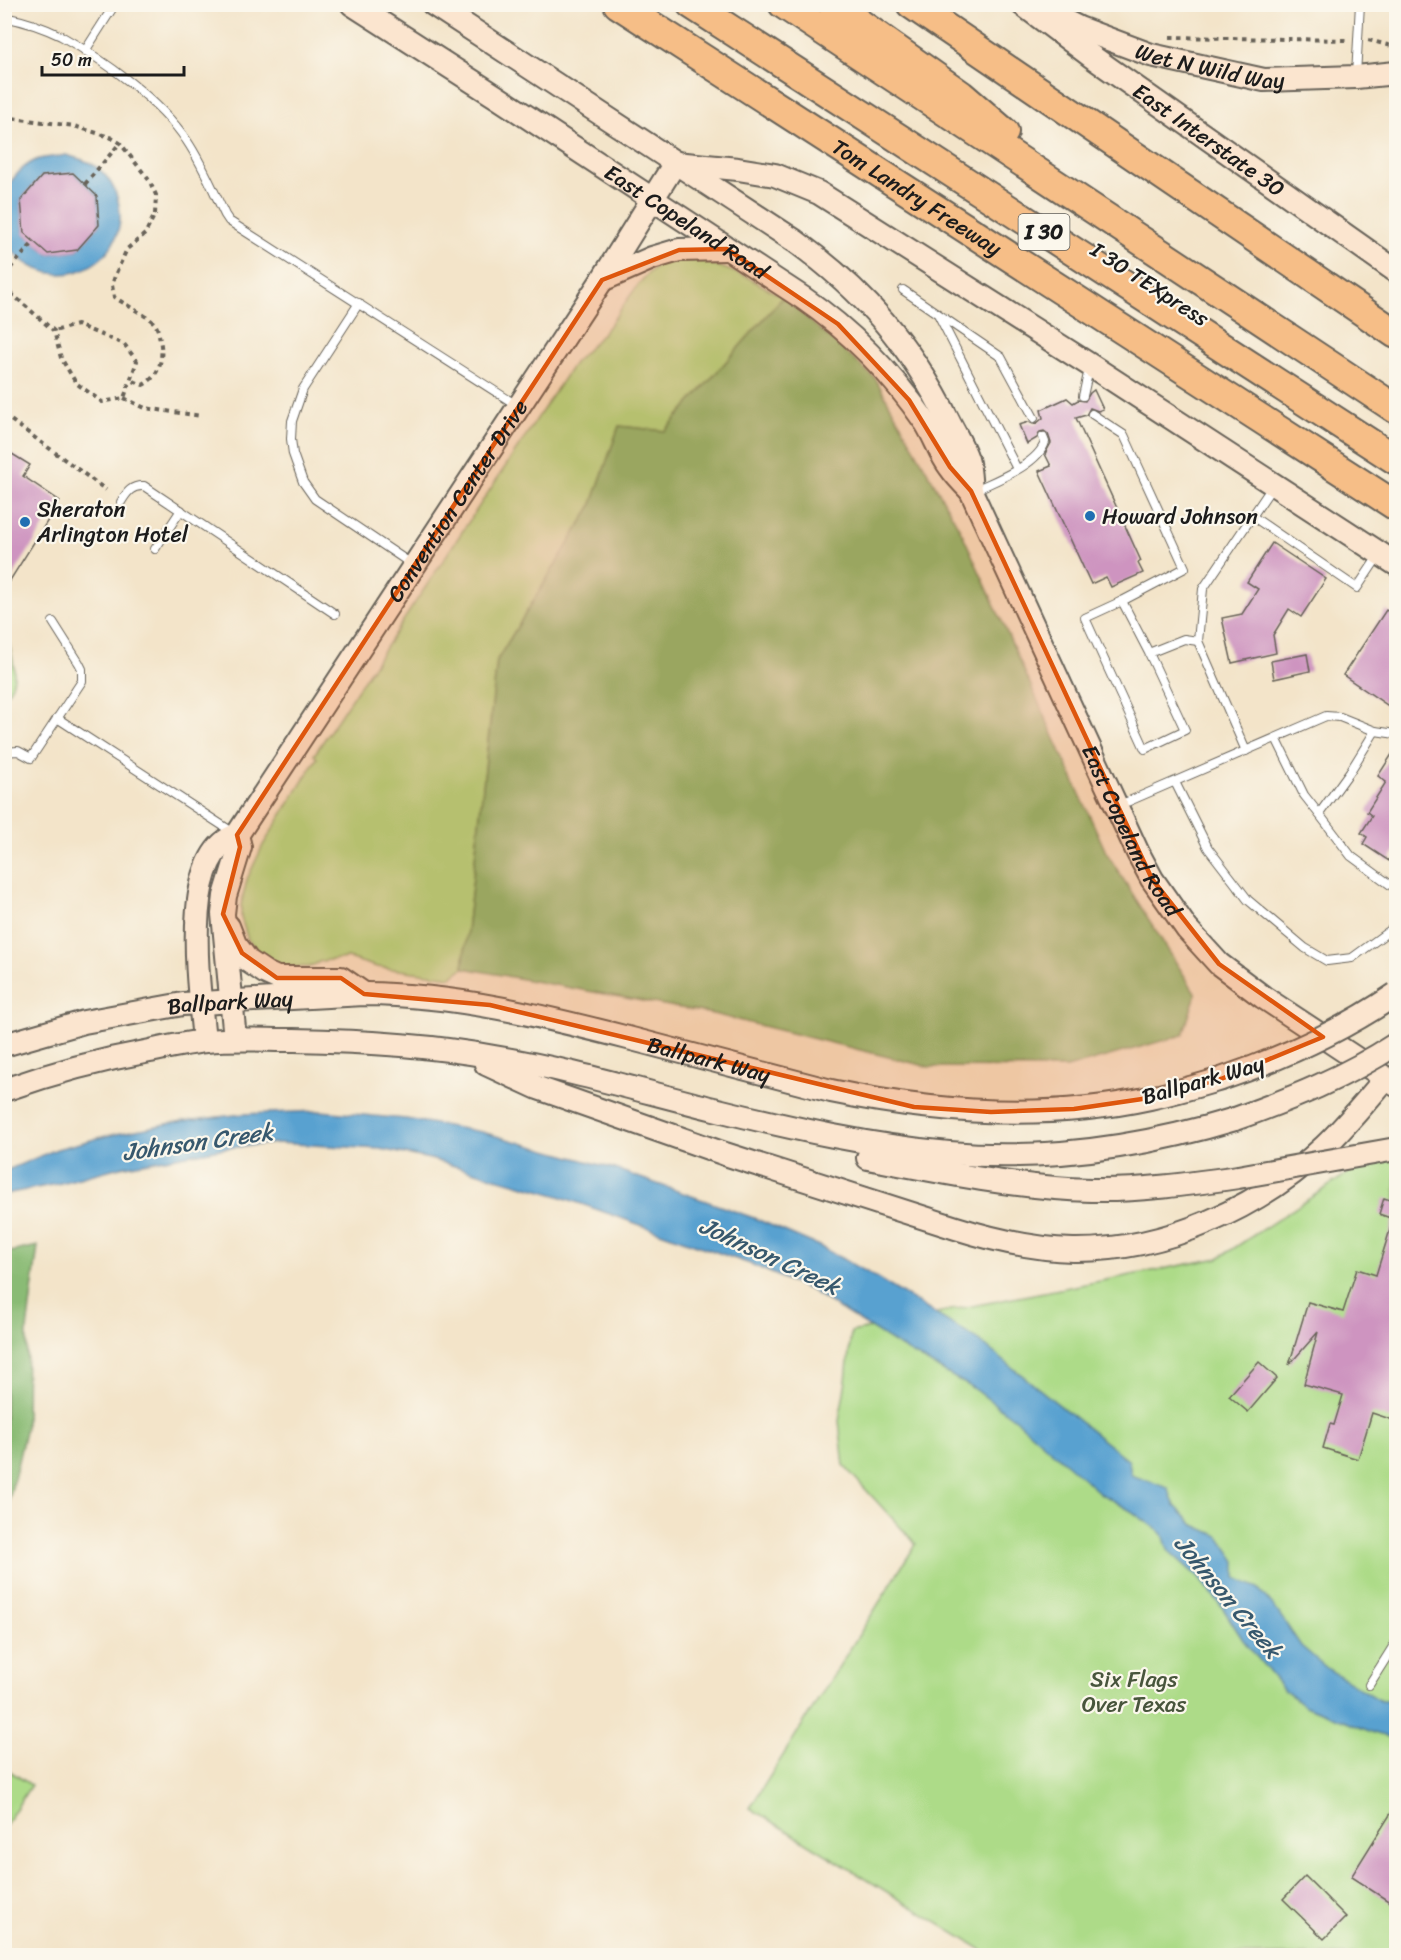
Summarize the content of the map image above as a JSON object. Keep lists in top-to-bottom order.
{
  "streets": {
    "highway": ["Tom Landry Freeway", "I 30", "I 30 TEXpress"],
    "main road": [
      "Wet N Wild Way",
      "East Interstate 30",
      "East Copeland Road",
      "Convention Center Drive",
      "Ballpark Way"
    ]
  },
  "crossings": [
    ["East Copeland Road", "Convention Center Drive"],
    ["Convention Center Drive", "Ballpark Way"]
  ],
  "water": ["Johnson Creek"],
  "parks": ["Six Flags Over Texas"],
  "places": ["Howard Johnson", "Sheraton Arlington Hotel"],
  "scale_bar": "50 m"
}
